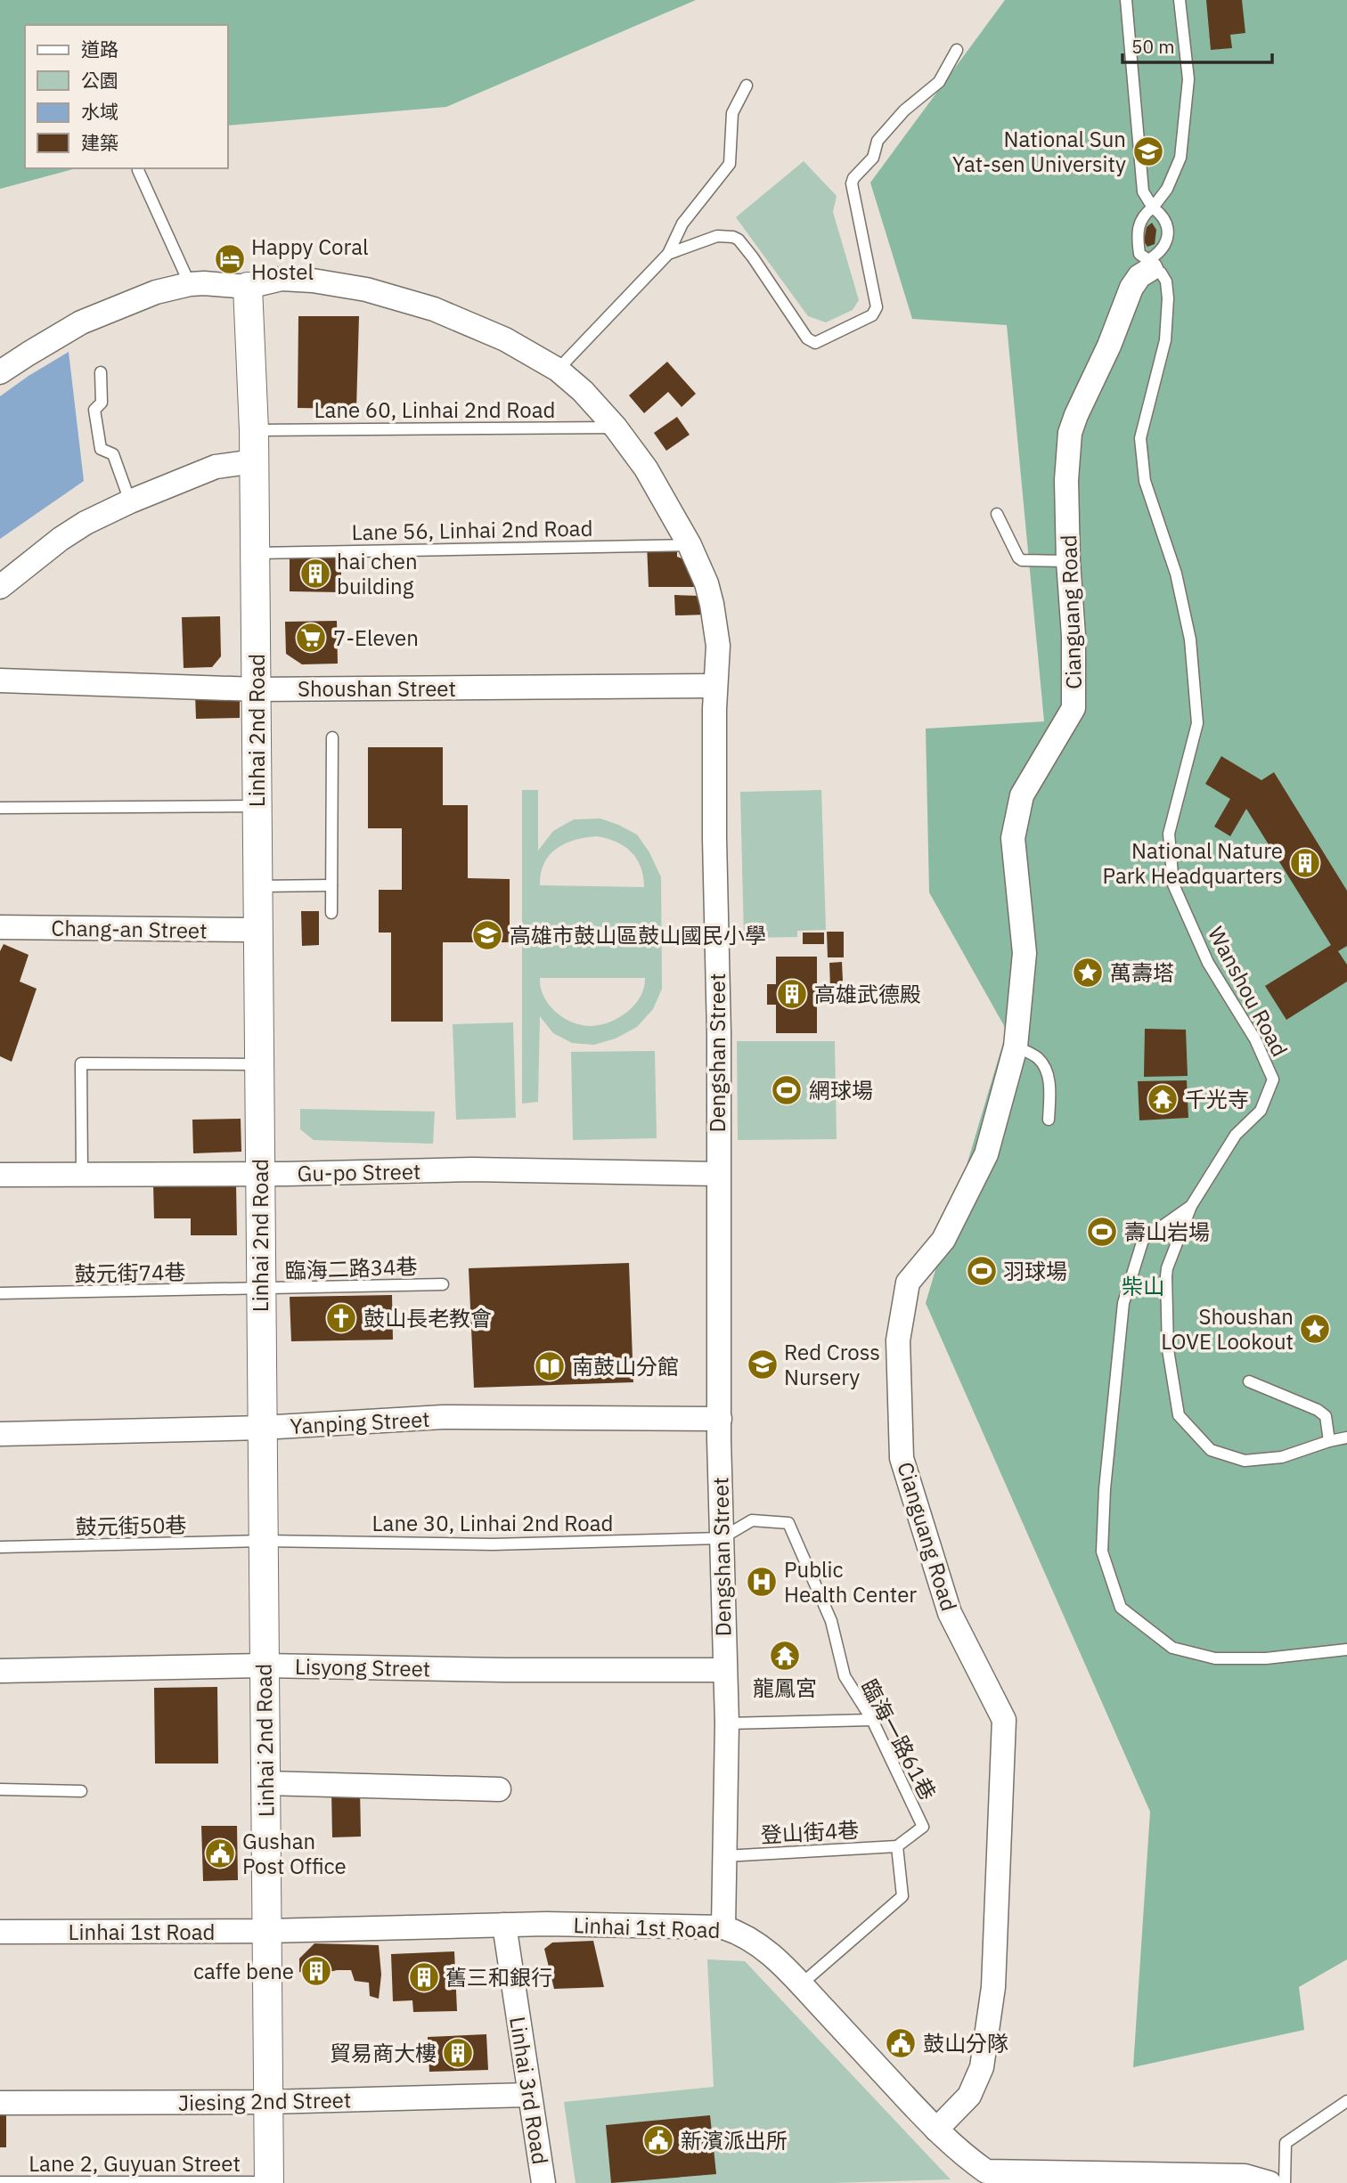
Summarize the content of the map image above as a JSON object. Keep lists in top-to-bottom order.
{
  "streets": {
    "street": [
      "Cianguang Road",
      "Shoushan Street",
      "Linhai 2nd Road",
      "Chang-an Street",
      "Dengshan Street",
      "Gu-po Street",
      "Yanping Street",
      "Lisyong Street",
      "Linhai 1st Road",
      "Linhai 3rd Road",
      "Jiesing 2nd Street"
    ],
    "lane": [
      "Lane 60, Linhai 2nd Road",
      "Lane 56, Linhai 2nd Road",
      "Wanshou Road",
      "臨海二路34巷",
      "鼓元街74巷",
      "Lane 30, Linhai 2nd Road",
      "鼓元街50巷",
      "臨海一路61巷",
      "登山街4巷",
      "Lane 2, Guyuan Street"
    ]
  },
  "crossings": [
    ["Lane 60, Linhai 2nd Road", "Linhai 2nd Road"],
    ["Lane 60, Linhai 2nd Road", "Dengshan Street"],
    ["Lane 56, Linhai 2nd Road", "Linhai 2nd Road"],
    ["Lane 56, Linhai 2nd Road", "Dengshan Street"],
    ["Cianguang Road", "Wanshou Road"],
    ["Cianguang Road", "Linhai 1st Road"],
    ["Shoushan Street", "Linhai 2nd Road"],
    ["Shoushan Street", "Dengshan Street"],
    ["Linhai 2nd Road", "Chang-an Street"],
    ["Linhai 2nd Road", "Dengshan Street"],
    ["Linhai 2nd Road", "Gu-po Street"],
    ["Linhai 2nd Road", "臨海二路34巷"],
    ["Linhai 2nd Road", "鼓元街74巷"],
    ["Linhai 2nd Road", "Yanping Street"],
    ["Linhai 2nd Road", "Lane 30, Linhai 2nd Road"],
    ["Linhai 2nd Road", "鼓元街50巷"],
    ["Linhai 2nd Road", "Lisyong Street"],
    ["Linhai 2nd Road", "Linhai 1st Road"],
    ["Linhai 2nd Road", "Jiesing 2nd Street"],
    ["Linhai 2nd Road", "Lane 2, Guyuan Street"],
    ["Dengshan Street", "Gu-po Street"],
    ["Dengshan Street", "Yanping Street"],
    ["Dengshan Street", "Lane 30, Linhai 2nd Road"],
    ["Dengshan Street", "Lisyong Street"],
    ["Dengshan Street", "臨海一路61巷"],
    ["Dengshan Street", "登山街4巷"],
    ["Dengshan Street", "Linhai 1st Road"],
    ["臨海二路34巷", "鼓元街74巷"],
    ["Lane 30, Linhai 2nd Road", "鼓元街50巷"],
    ["Lane 30, Linhai 2nd Road", "臨海一路61巷"],
    ["臨海一路61巷", "登山街4巷"],
    ["Linhai 1st Road", "Linhai 3rd Road"],
    ["Linhai 3rd Road", "Jiesing 2nd Street"]
  ],
  "parks": ["柴山"],
  "places": {
    "school or university": ["National Sun Yat-sen University", "高雄市鼓山區鼓山國民小學", "Red Cross Nursery"],
    "hotel": ["Happy Coral Hostel"],
    "building": [
      "hai chen building",
      "National Nature Park Headquarters",
      "高雄武德殿",
      "caffe bene",
      "舊三和銀行",
      "貿易商大樓"
    ],
    "supermarket": ["7-Eleven"],
    "place": ["萬壽塔", "Shoushan LOVE Lookout"],
    "sports": ["網球場", "壽山岩場", "羽球場"],
    "temple": ["千光寺", "龍鳳宮"],
    "church": ["鼓山長老教會"],
    "library": ["南鼓山分館"],
    "hospital": ["Public Health Center"],
    "public building": ["Gushan Post Office", "鼓山分隊", "新濱派出所"]
  },
  "legend": [
    "道路",
    "公園",
    "水域",
    "建築"
  ],
  "scale_bar": "50 m"
}
